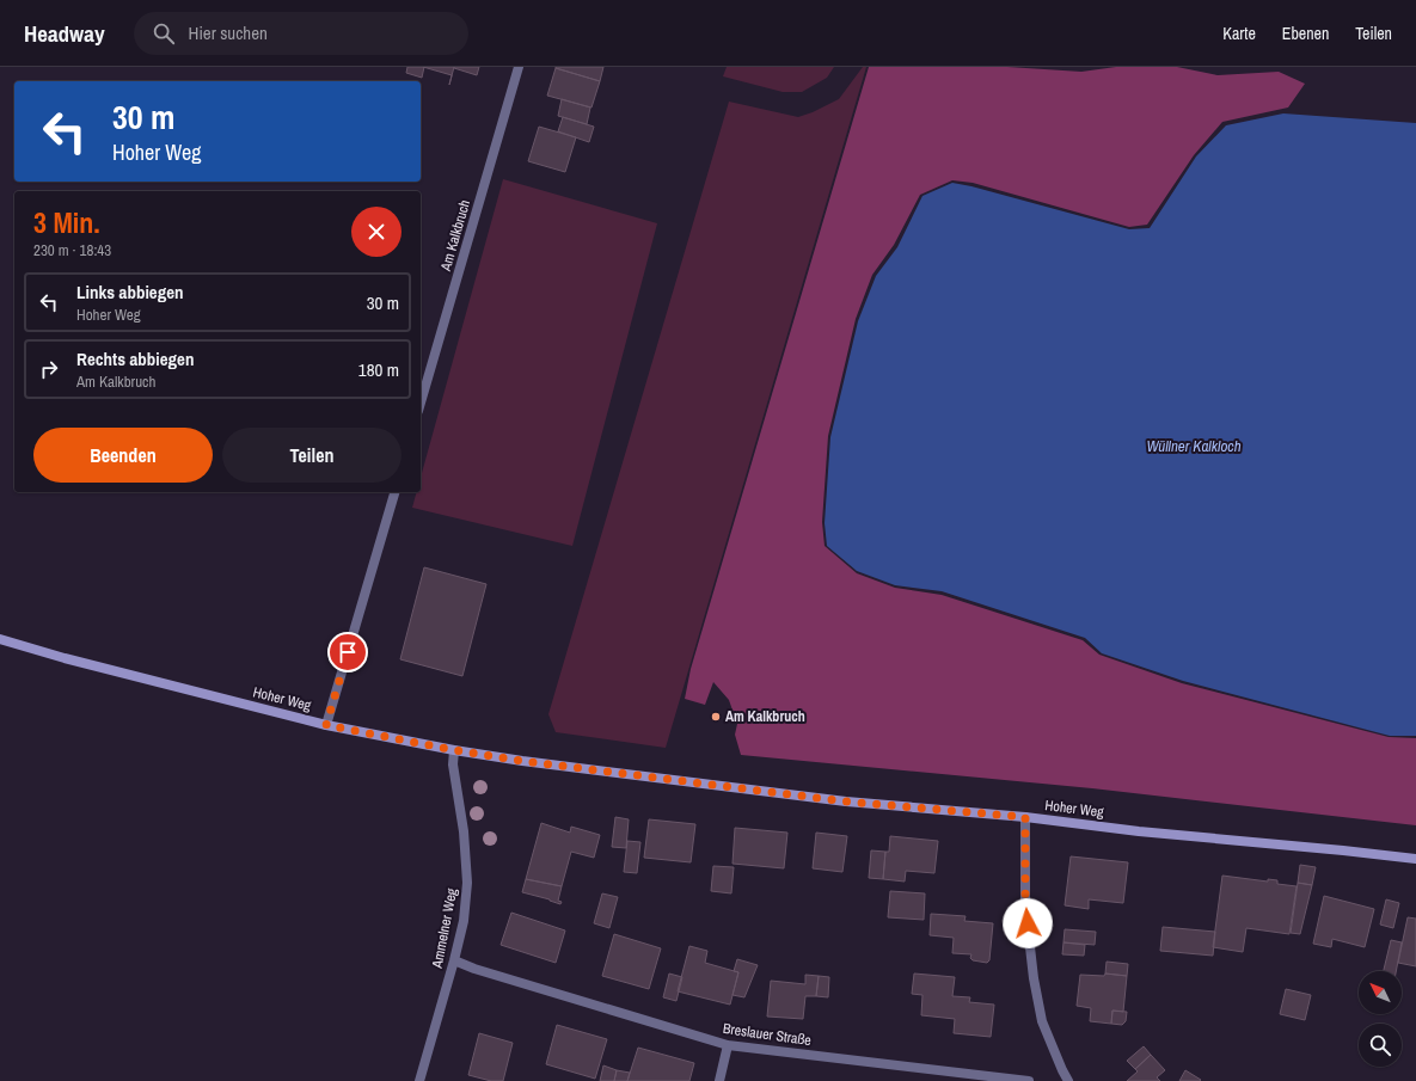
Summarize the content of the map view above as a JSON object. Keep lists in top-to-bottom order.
{
  "streets": {
    "street": [
      "Am Kalkbruch",
      "Hoher Weg",
      "Ammelner Weg",
      "Breslauer Straße"
    ]
  },
  "crossings": [
    ["Hoher Weg", "Ammelner Weg"],
    ["Ammelner Weg", "Breslauer Straße"]
  ],
  "water": ["Wüllner Kalkloch"],
  "places": ["Am Kalkbruch"],
  "north": "top left",
  "page": {
    "header": "Headway",
    "search": "Hier suchen",
    "nav": ["Karte", "Ebenen", "Teilen"],
    "turn": ["30 m", "Hoher Weg"],
    "heading": ["3 Min.", "230 m · 18:43"],
    "list": [
      {
        "name": "Links abbiegen",
        "note": "Hoher Weg",
        "value": "30 m"
      },
      {
        "name": "Rechts abbiegen",
        "note": "Am Kalkbruch",
        "value": "180 m"
      }
    ],
    "buttons": ["Beenden", "Teilen"]
  }
}
